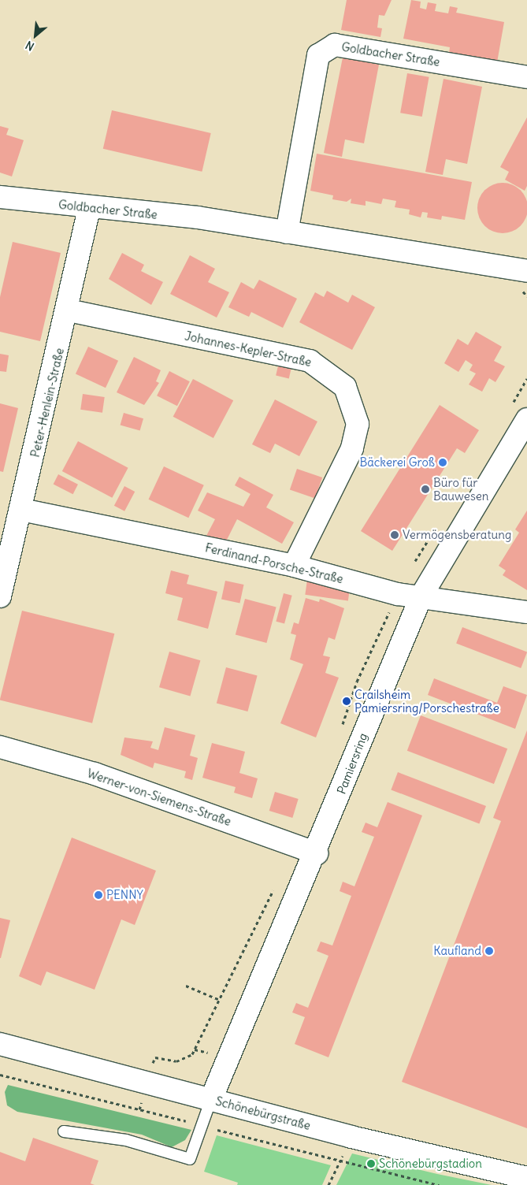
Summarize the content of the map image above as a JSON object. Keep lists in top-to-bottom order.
{
  "streets": {
    "street": [
      "Goldbacher Straße",
      "Johannes-Kepler-Straße",
      "Peter-Henlein-Straße",
      "Ferdinand-Porsche-Straße",
      "Pamiersring",
      "Werner-von-Siemens-Straße",
      "Schönebürgstraße"
    ]
  },
  "crossings": [
    ["Goldbacher Straße", "Peter-Henlein-Straße"],
    ["Johannes-Kepler-Straße", "Peter-Henlein-Straße"],
    ["Johannes-Kepler-Straße", "Ferdinand-Porsche-Straße"],
    ["Peter-Henlein-Straße", "Ferdinand-Porsche-Straße"],
    ["Ferdinand-Porsche-Straße", "Pamiersring"],
    ["Pamiersring", "Werner-von-Siemens-Straße"],
    ["Pamiersring", "Schönebürgstraße"]
  ],
  "places": [
    "Bäckerei Groß",
    "Büro für Bauwesen",
    "Vermögensberatung",
    "Crailsheim Pamiersring/Porschestraße",
    "PENNY",
    "Kaufland",
    "Schönebürgstadion"
  ],
  "north": "bottom left"
}
